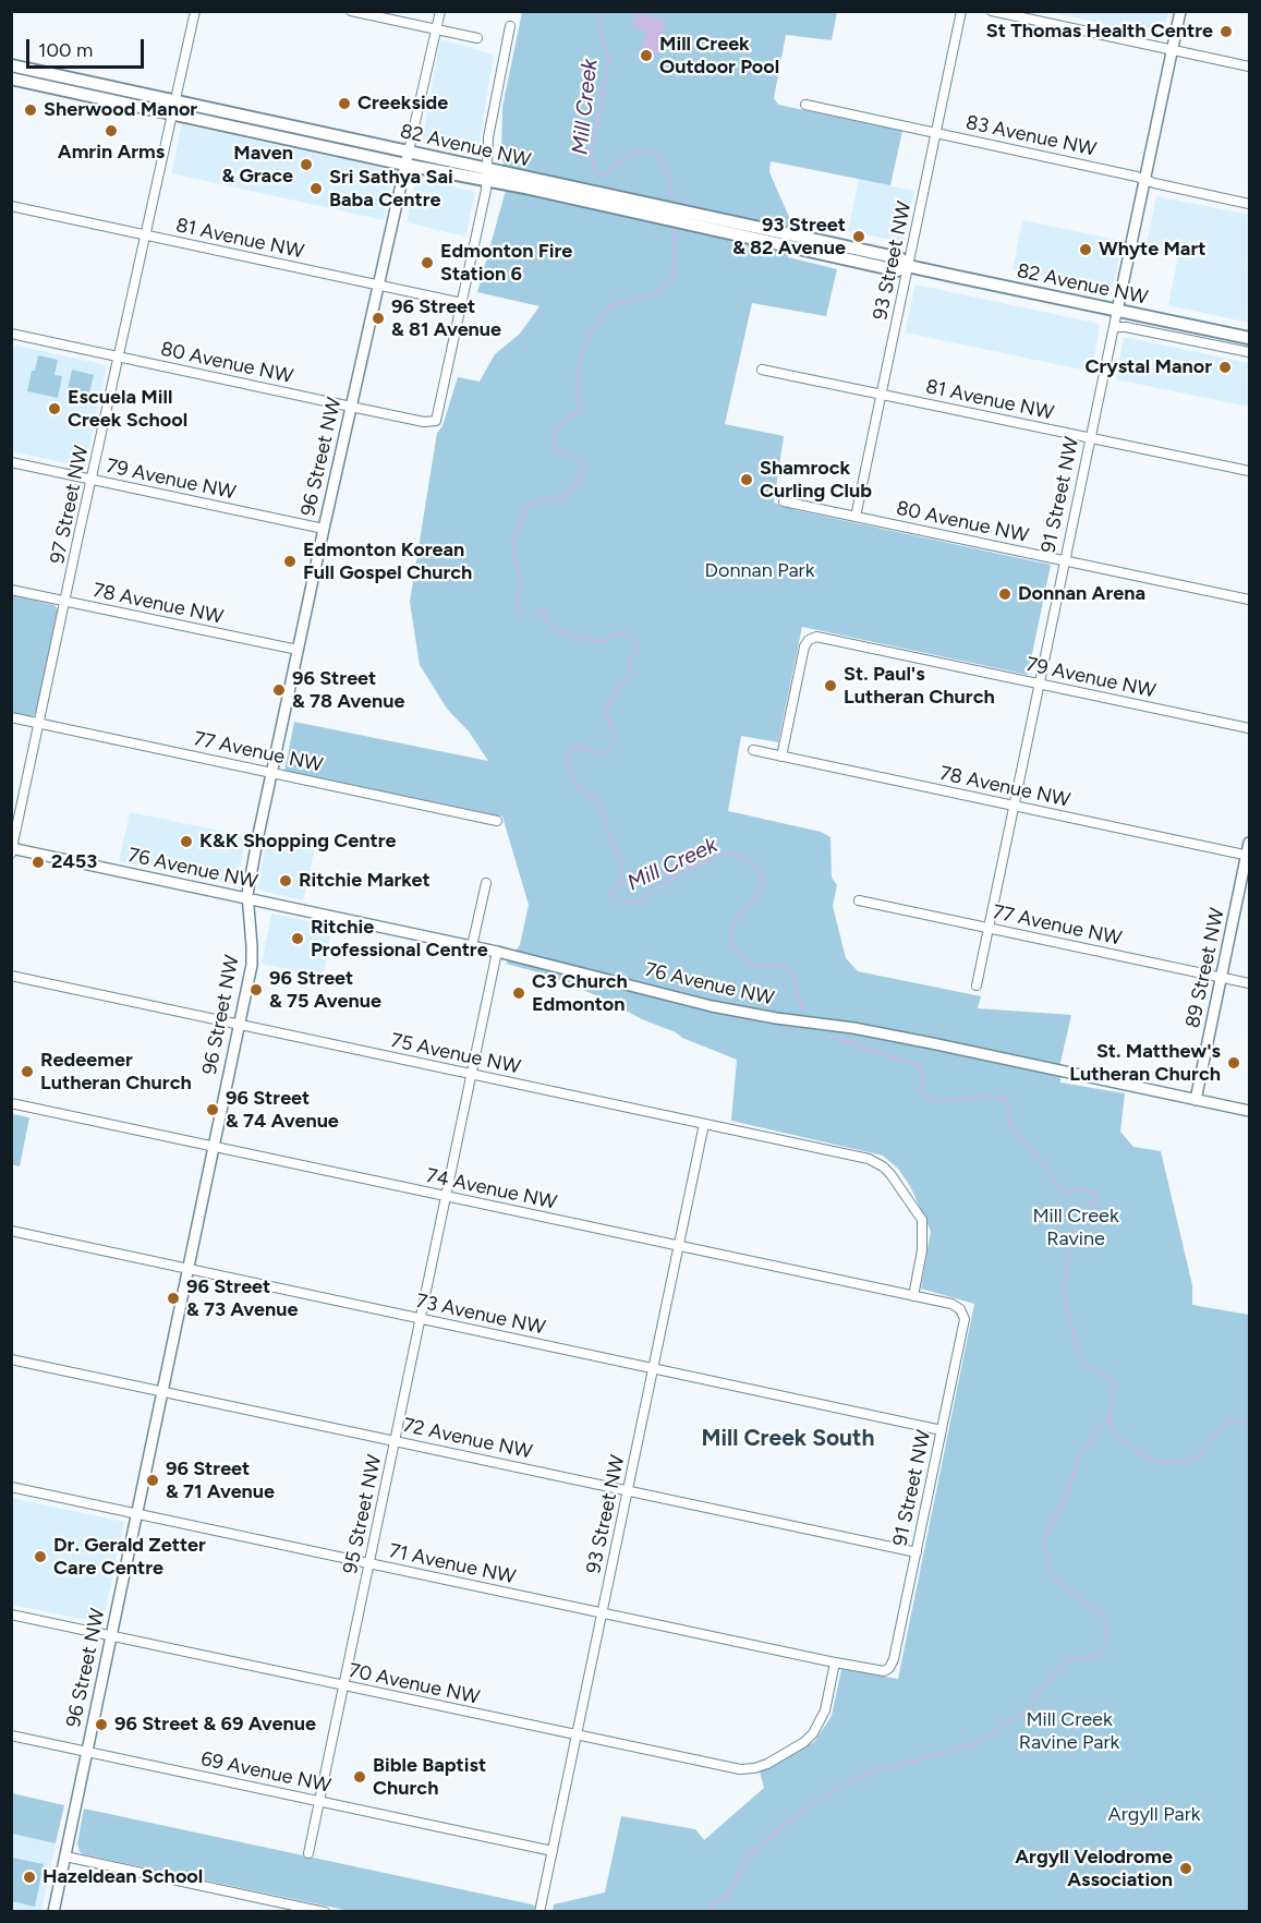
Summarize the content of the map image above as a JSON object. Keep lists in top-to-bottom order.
{
  "streets": {
    "main road": ["82 Avenue NW"],
    "street": [
      "83 Avenue NW",
      "81 Avenue NW",
      "93 Street NW",
      "80 Avenue NW",
      "96 Street NW",
      "79 Avenue NW",
      "91 Street NW",
      "97 Street NW",
      "78 Avenue NW",
      "77 Avenue NW",
      "76 Avenue NW",
      "89 Street NW",
      "75 Avenue NW",
      "74 Avenue NW",
      "73 Avenue NW",
      "72 Avenue NW",
      "95 Street NW",
      "71 Avenue NW",
      "70 Avenue NW",
      "69 Avenue NW"
    ]
  },
  "crossings": [
    ["83 Avenue NW", "93 Street NW"],
    ["83 Avenue NW", "91 Street NW"],
    ["82 Avenue NW", "93 Street NW"],
    ["82 Avenue NW", "96 Street NW"],
    ["82 Avenue NW", "91 Street NW"],
    ["82 Avenue NW", "97 Street NW"],
    ["81 Avenue NW", "93 Street NW"],
    ["81 Avenue NW", "80 Avenue NW"],
    ["81 Avenue NW", "96 Street NW"],
    ["81 Avenue NW", "91 Street NW"],
    ["81 Avenue NW", "97 Street NW"],
    ["93 Street NW", "80 Avenue NW"],
    ["93 Street NW", "75 Avenue NW"],
    ["93 Street NW", "74 Avenue NW"],
    ["93 Street NW", "73 Avenue NW"],
    ["93 Street NW", "72 Avenue NW"],
    ["93 Street NW", "71 Avenue NW"],
    ["93 Street NW", "70 Avenue NW"],
    ["93 Street NW", "69 Avenue NW"],
    ["80 Avenue NW", "96 Street NW"],
    ["80 Avenue NW", "91 Street NW"],
    ["80 Avenue NW", "97 Street NW"],
    ["96 Street NW", "79 Avenue NW"],
    ["96 Street NW", "78 Avenue NW"],
    ["96 Street NW", "77 Avenue NW"],
    ["96 Street NW", "76 Avenue NW"],
    ["96 Street NW", "75 Avenue NW"],
    ["96 Street NW", "74 Avenue NW"],
    ["96 Street NW", "73 Avenue NW"],
    ["96 Street NW", "72 Avenue NW"],
    ["96 Street NW", "71 Avenue NW"],
    ["96 Street NW", "70 Avenue NW"],
    ["96 Street NW", "69 Avenue NW"],
    ["79 Avenue NW", "91 Street NW"],
    ["79 Avenue NW", "97 Street NW"],
    ["79 Avenue NW", "78 Avenue NW"],
    ["91 Street NW", "78 Avenue NW"],
    ["91 Street NW", "77 Avenue NW"],
    ["91 Street NW", "74 Avenue NW"],
    ["91 Street NW", "73 Avenue NW"],
    ["91 Street NW", "72 Avenue NW"],
    ["91 Street NW", "71 Avenue NW"],
    ["97 Street NW", "78 Avenue NW"],
    ["97 Street NW", "77 Avenue NW"],
    ["97 Street NW", "76 Avenue NW"],
    ["78 Avenue NW", "89 Street NW"],
    ["77 Avenue NW", "89 Street NW"],
    ["76 Avenue NW", "89 Street NW"],
    ["76 Avenue NW", "95 Street NW"],
    ["75 Avenue NW", "74 Avenue NW"],
    ["75 Avenue NW", "95 Street NW"],
    ["74 Avenue NW", "95 Street NW"],
    ["73 Avenue NW", "95 Street NW"],
    ["72 Avenue NW", "95 Street NW"],
    ["95 Street NW", "71 Avenue NW"],
    ["95 Street NW", "70 Avenue NW"],
    ["95 Street NW", "69 Avenue NW"],
    ["71 Avenue NW", "70 Avenue NW"]
  ],
  "districts": ["Mill Creek South"],
  "water": ["Mill Creek"],
  "parks": [
    "Donnan Park",
    "Mill Creek Ravine",
    "Mill Creek Ravine Park",
    "Argyll Park"
  ],
  "places": [
    "St Thomas Health Centre",
    "Mill Creek Outdoor Pool",
    "Creekside",
    "Sherwood Manor",
    "Amrin Arms",
    "Maven & Grace",
    "Sri Sathya Sai Baba Centre",
    "93 Street & 82 Avenue",
    "Whyte Mart",
    "Edmonton Fire Station 6",
    "96 Street & 81 Avenue",
    "Crystal Manor",
    "Escuela Mill Creek School",
    "Shamrock Curling Club",
    "Edmonton Korean Full Gospel Church",
    "Donnan Arena",
    "St. Paul's Lutheran Church",
    "96 Street & 78 Avenue",
    "K&K Shopping Centre",
    "2453",
    "Ritchie Market",
    "Ritchie Professional Centre",
    "96 Street & 75 Avenue",
    "C3 Church Edmonton",
    "St. Matthew's Lutheran Church",
    "Redeemer Lutheran Church",
    "96 Street & 74 Avenue",
    "96 Street & 73 Avenue",
    "96 Street & 71 Avenue",
    "Dr. Gerald Zetter Care Centre",
    "96 Street & 69 Avenue",
    "Bible Baptist Church",
    "Argyll Velodrome Association",
    "Hazeldean School"
  ],
  "scale_bar": "100 m"
}
